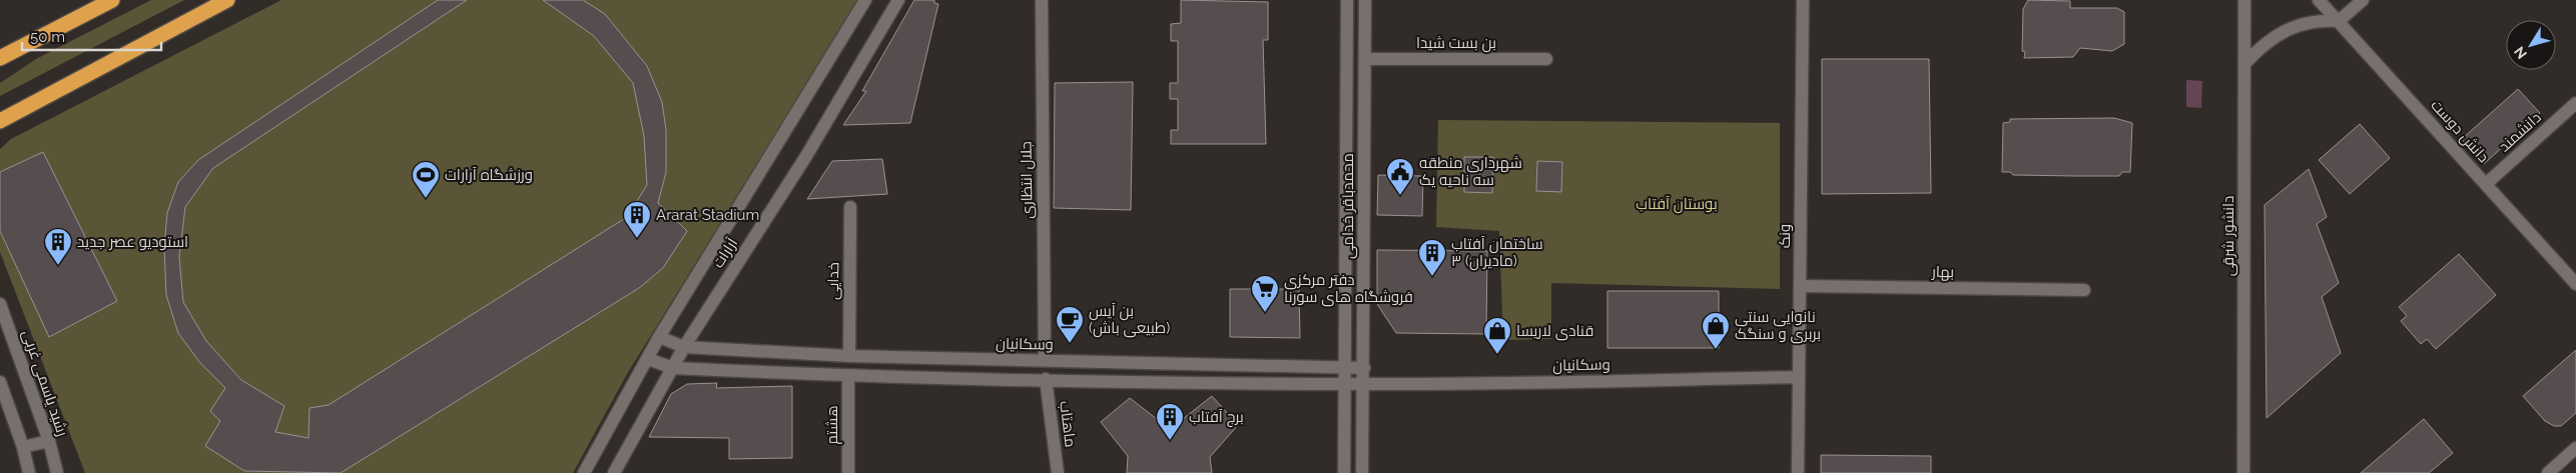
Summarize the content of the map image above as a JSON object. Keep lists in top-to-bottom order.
{
  "streets": {
    "street": [
      "بن بست شیدا",
      "دانش دوست",
      "دانشمند",
      "جلال انتظاری",
      "محمدباقر خدامی",
      "ونک",
      "دانشور شرقی",
      "آرارات",
      "بهار",
      "خدایی",
      "وسکانیان",
      "رشید یاسمی غربی",
      "ماهتاب",
      "هشتم"
    ]
  },
  "crossings": [
    ["بن بست شیدا", "محمدباقر خدامی"],
    ["دانش دوست", "دانشمند"],
    ["جلال انتظاری", "وسکانیان"],
    ["محمدباقر خدامی", "وسکانیان"],
    ["ونک", "بهار"],
    ["ونک", "وسکانیان"],
    ["آرارات", "وسکانیان"],
    ["خدایی", "وسکانیان"],
    ["خدایی", "هشتم"],
    ["وسکانیان", "ماهتاب"],
    ["وسکانیان", "هشتم"]
  ],
  "parks": ["بوستان آفتاب"],
  "places": {
    "public building": ["شهرداری منطقه سه ناحیه یک"],
    "sports": ["ورزشگاه آرارات"],
    "building": [
      "Ararat Stadium",
      "استودیو عصر جدید",
      "ساختمان آفتاب ۳ (مادیران)",
      "برج آفتاب"
    ],
    "supermarket": ["دفتر مرکزی فروشگاه های سورنا"],
    "cafe": ["بن آیس (طبیعی باش)"],
    "shop": ["نانوایی سنتی بربری و سنگک", "قنادی لاریسا"]
  },
  "scale_bar": "50 m",
  "north": "bottom left"
}
